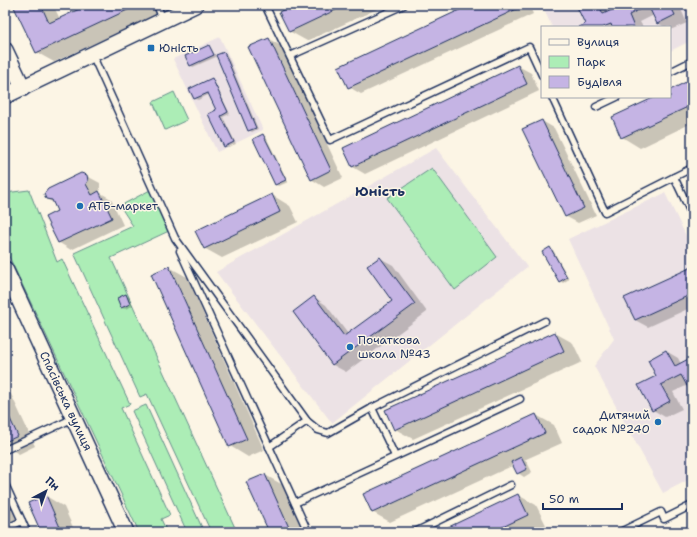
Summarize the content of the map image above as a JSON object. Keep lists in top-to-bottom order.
{
  "streets": {
    "street": ["Спасівська вулиця"]
  },
  "districts": ["Юність"],
  "places": {
    "transit": ["Юність"],
    "other": ["АТБ-маркет", "Початкова школа №43", "Дитячий садок №240"]
  },
  "legend": ["Вулиця", "Парк", "Будівля"],
  "scale_bar": "50 m",
  "north": "top right"
}
